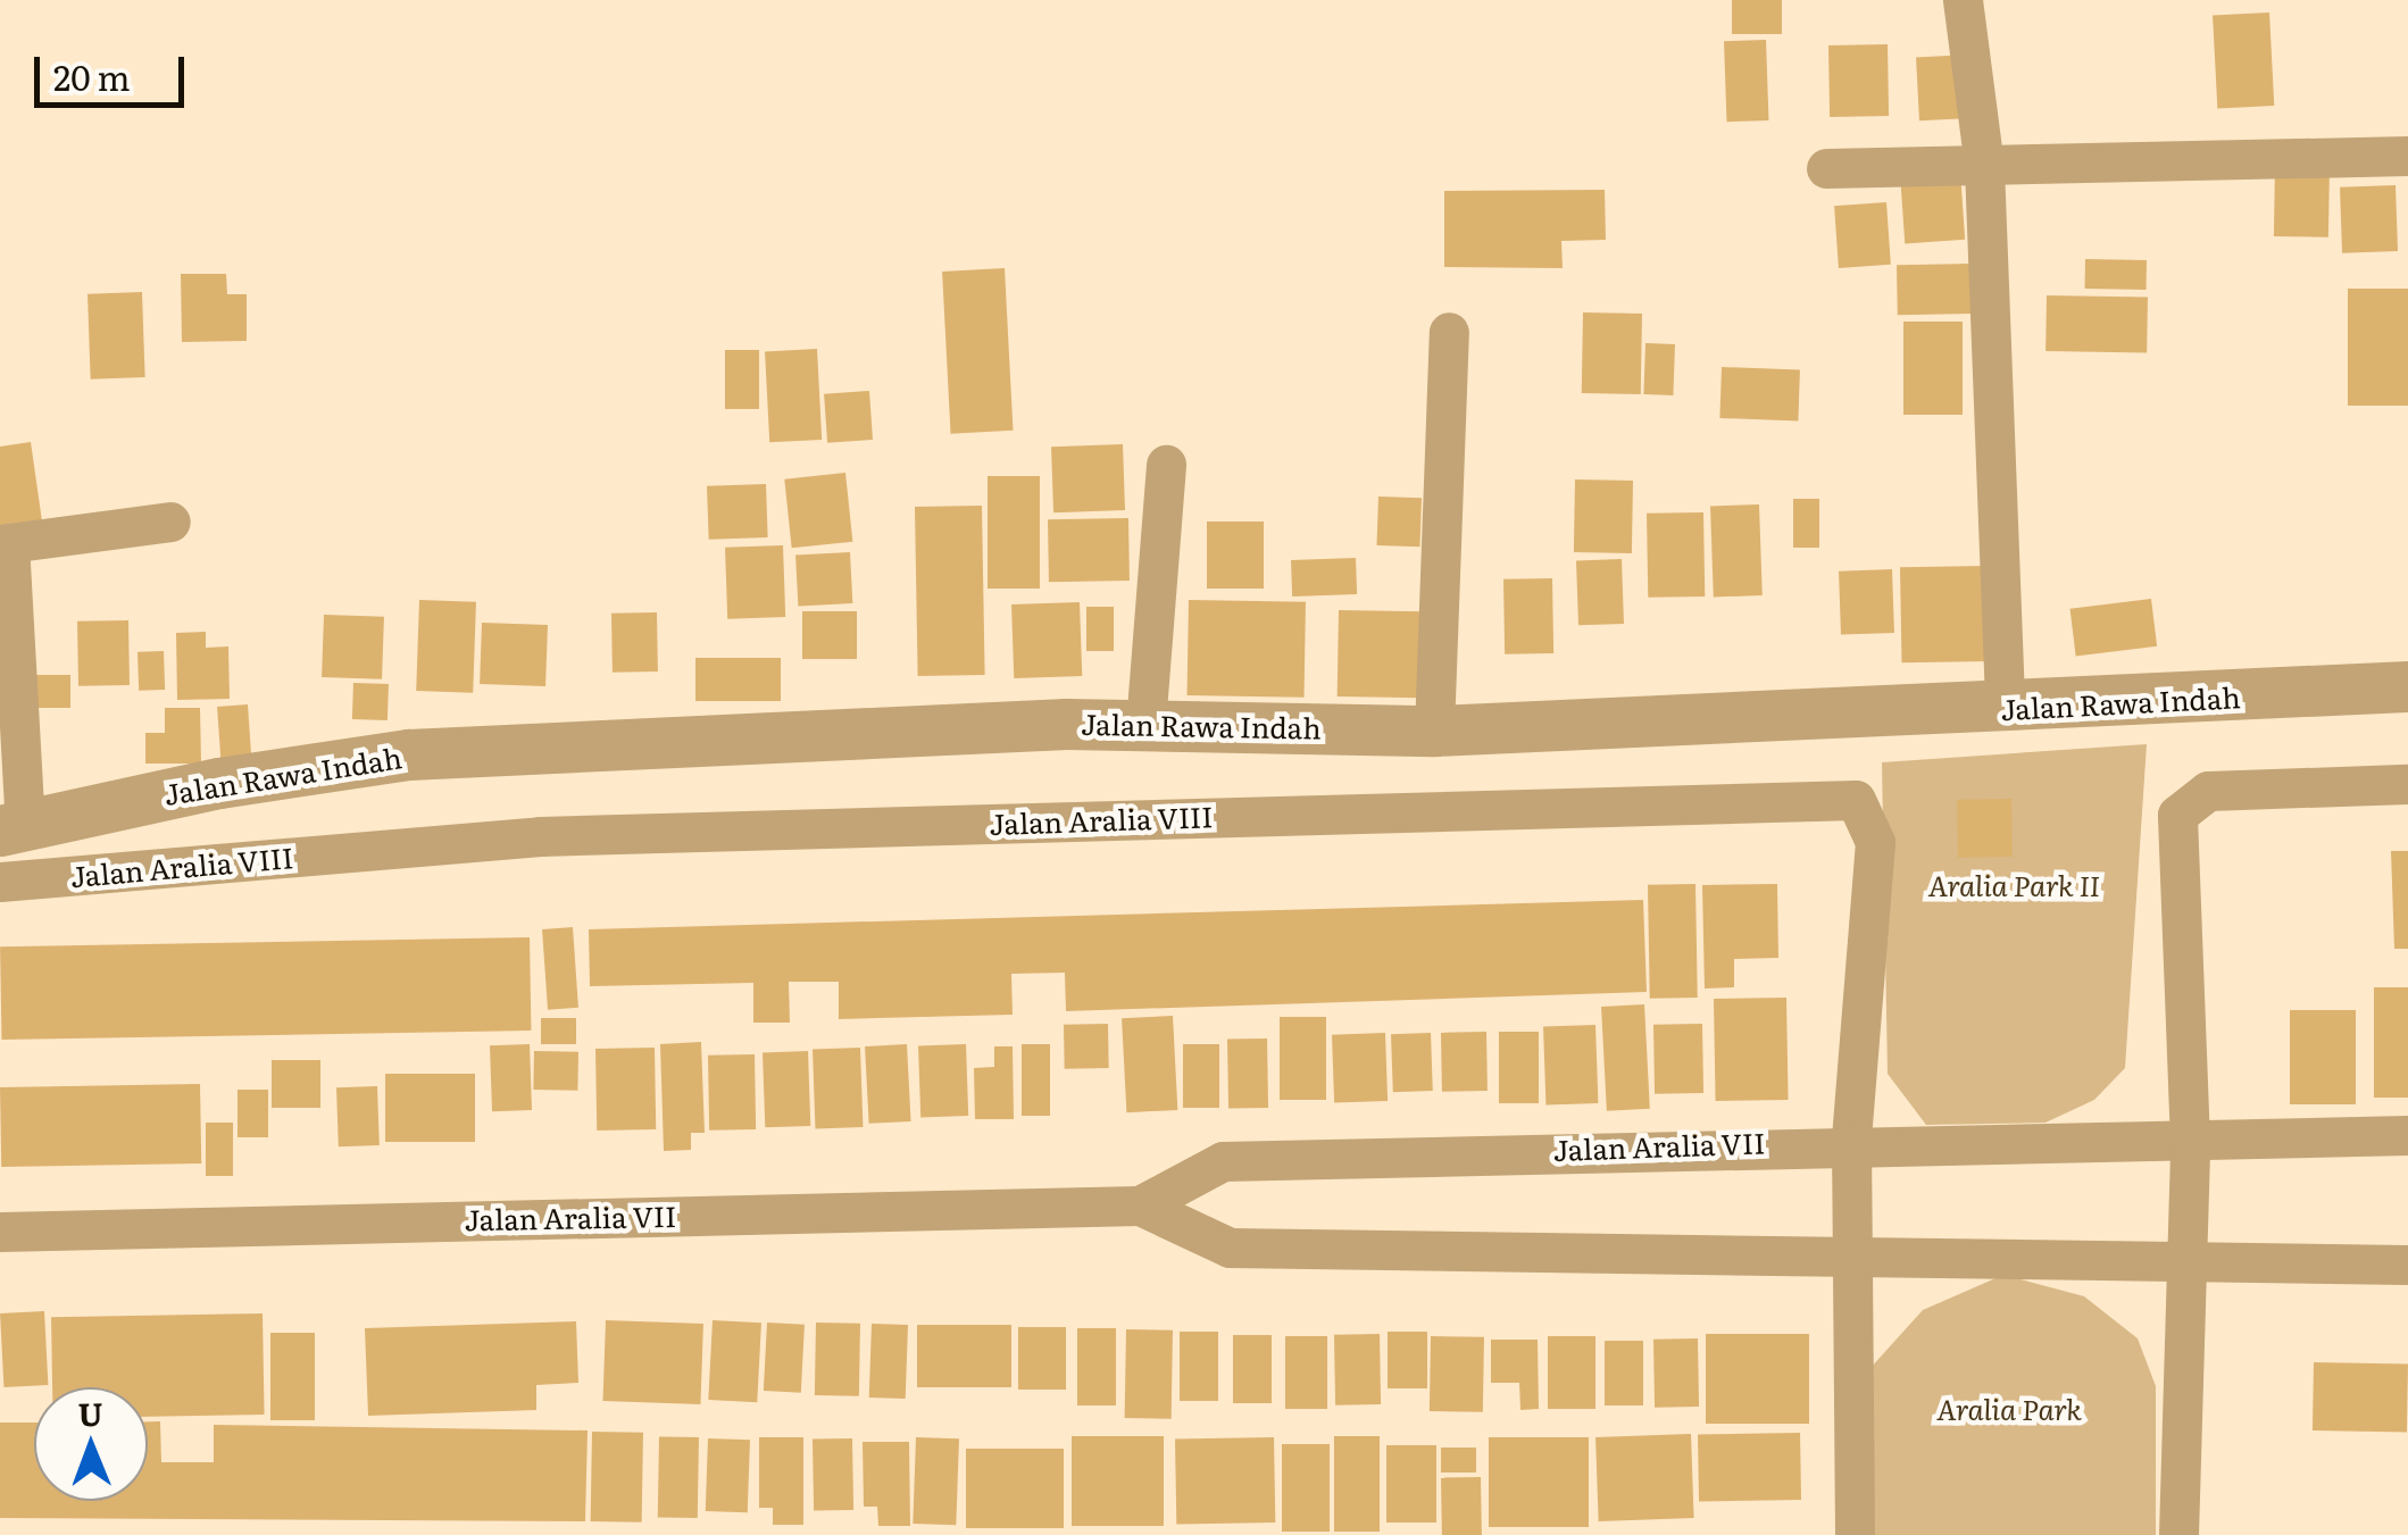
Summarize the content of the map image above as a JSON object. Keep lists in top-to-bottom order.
{
  "streets": {
    "street": ["Jalan Rawa Indah", "Jalan Aralia VIII", "Jalan Aralia VII"]
  },
  "crossings": [
    ["Jalan Aralia VIII", "Jalan Aralia VII"]
  ],
  "parks": ["Aralia Park II", "Aralia Park"],
  "scale_bar": "20 m",
  "north": "top"
}
